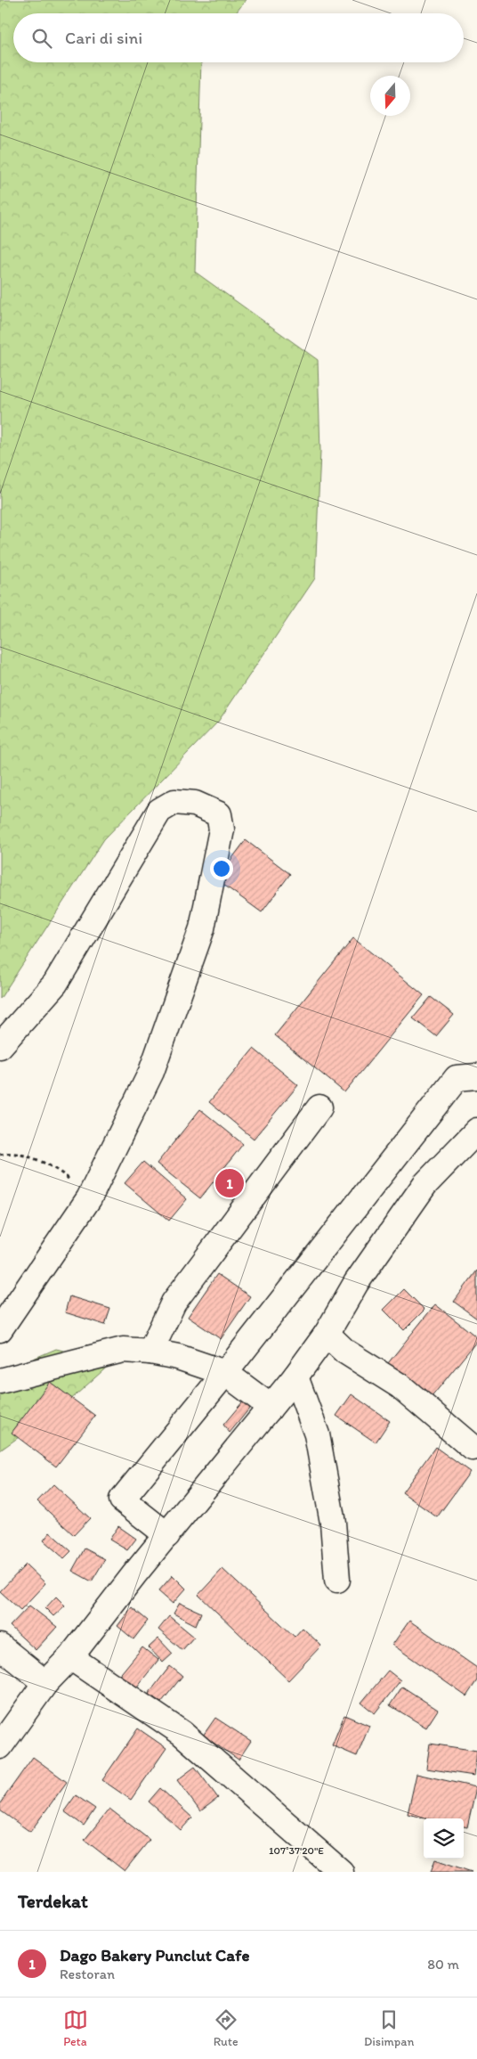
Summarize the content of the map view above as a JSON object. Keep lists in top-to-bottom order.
{
  "north": "bottom",
  "page": {
    "search": "Cari di sini",
    "pins": "1",
    "heading": "Terdekat",
    "list": [
      {
        "mark": "1",
        "name": "Dago Bakery Punclut Cafe",
        "note": "Restoran",
        "value": "80 m"
      }
    ],
    "nav": ["Peta", "Rute", "Disimpan"]
  },
  "coordinates": ["107°37'20\"E"]
}
